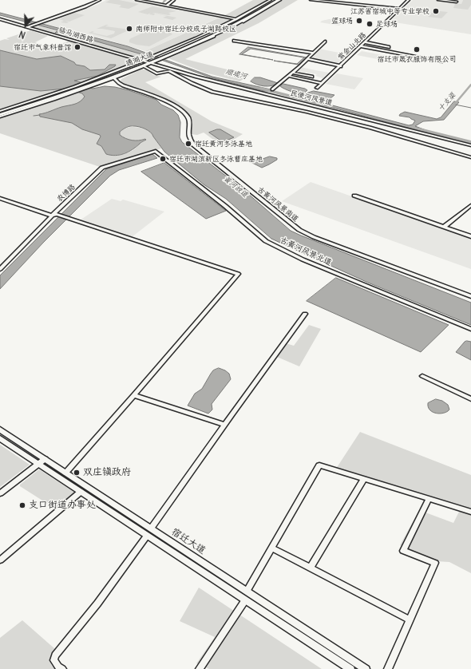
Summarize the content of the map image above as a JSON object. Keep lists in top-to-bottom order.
{
  "streets": {
    "main road": ["通湖大道", "宿迁大道"],
    "street": [
      "骆马湖西路",
      "紫金山北路",
      "民便河风景道",
      "农博路",
      "古黄河风景南道",
      "古黄河风景北道"
    ]
  },
  "crossings": [
    ["骆马湖西路", "通湖大道"],
    ["骆马湖西路", "民便河风景道"],
    ["通湖大道", "民便河风景道"],
    ["通湖大道", "古黄河风景南道"],
    ["农博路", "古黄河风景北道"]
  ],
  "water": ["顺堤河", "十支渠", "黄河故道"],
  "places": [
    "江苏省宿城中等专业学校",
    "篮球场",
    "足球场",
    "南师附中宿迁分校成子湖路校区",
    "宿迁市气象科普馆",
    "宿迁市晟衣服饰有限公司",
    "宿迁黄河冬泳基地",
    "宿迁市湖滨新区冬泳曹庄基地",
    "双庄镇政府",
    "支口街道办事处"
  ],
  "north": "bottom"
}
